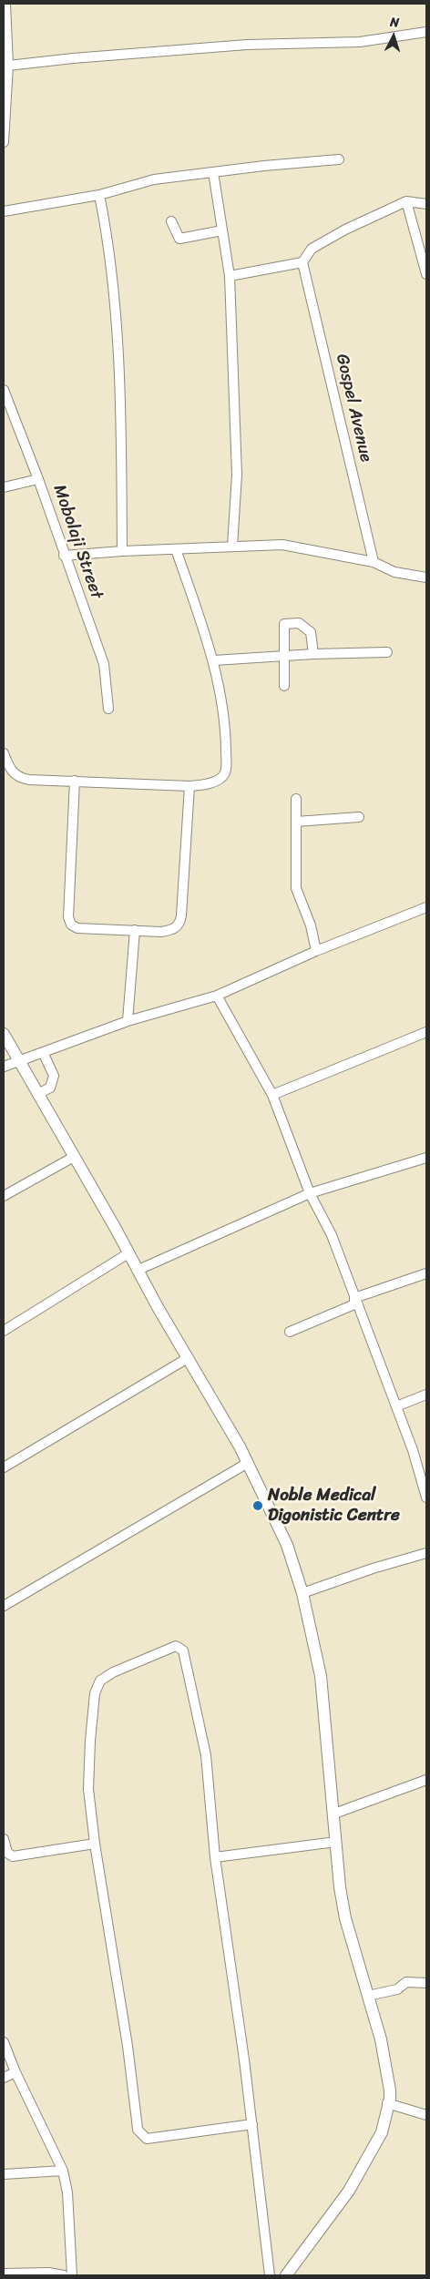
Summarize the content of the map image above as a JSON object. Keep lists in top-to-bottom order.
{
  "streets": {
    "street": ["Gospel Avenue", "Mobolaji Street"]
  },
  "places": ["Noble Medical Digonistic Centre"],
  "north": "top"
}
